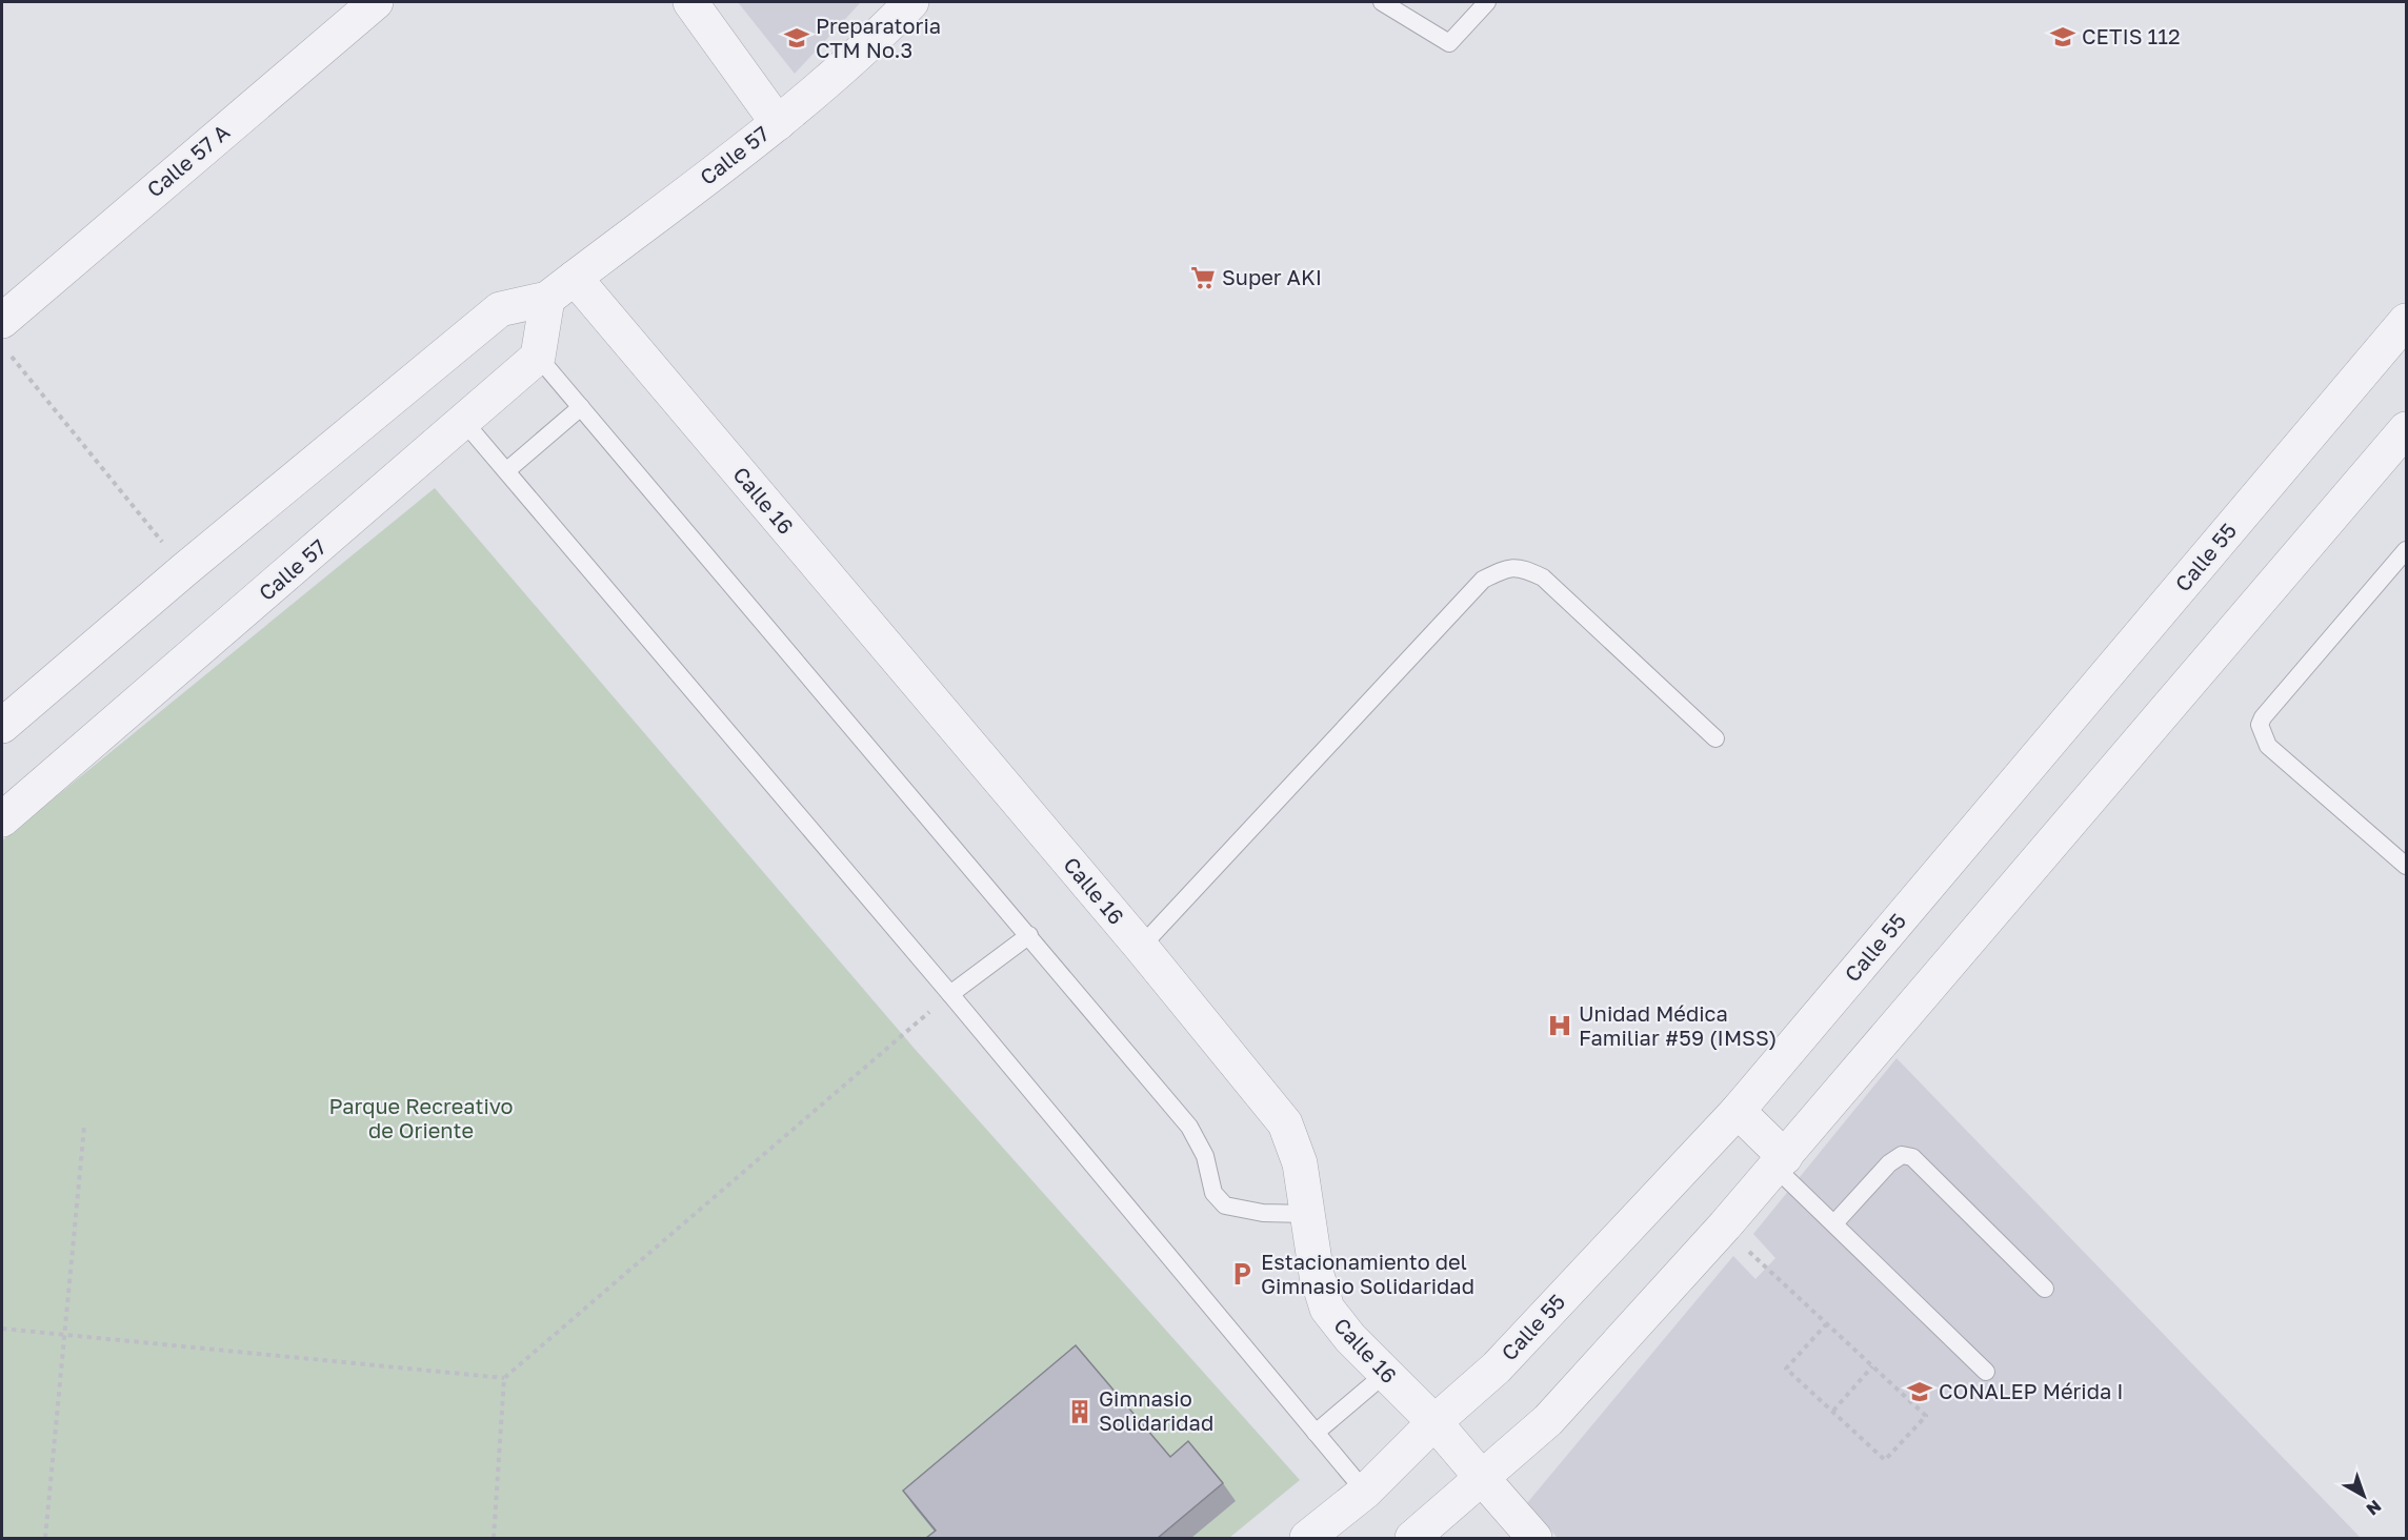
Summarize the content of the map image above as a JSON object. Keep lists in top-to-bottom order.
{
  "streets": {
    "street": [
      "Calle 57",
      "Calle 57 A",
      "Calle 16",
      "Calle 55"
    ]
  },
  "crossings": [
    ["Calle 57", "Calle 16"],
    ["Calle 16", "Calle 55"]
  ],
  "parks": ["Parque Recreativo de Oriente"],
  "places": {
    "school or university": ["CETIS 112", "Preparatoria CTM No.3", "CONALEP Mérida I"],
    "supermarket": ["Super AKI"],
    "hospital": ["Unidad Médica Familiar #59 (IMSS)"],
    "parking": ["Estacionamiento del Gimnasio Solidaridad"],
    "building": ["Gimnasio Solidaridad"]
  },
  "north": "bottom right"
}
